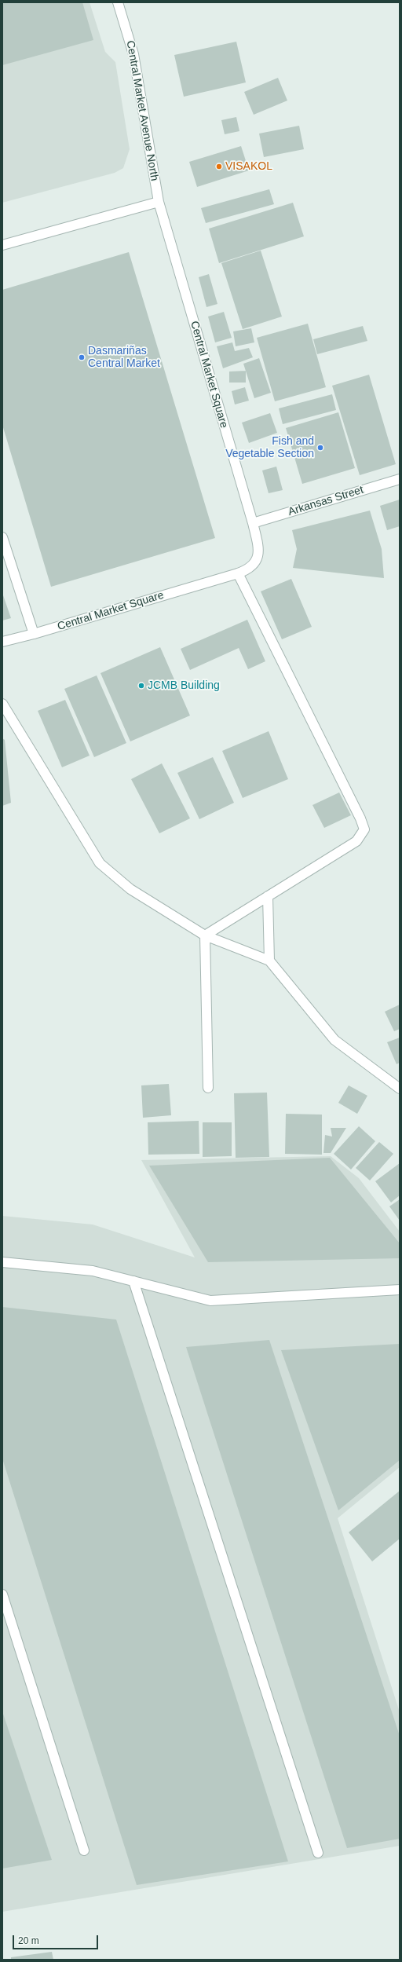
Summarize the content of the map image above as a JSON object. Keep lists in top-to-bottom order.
{
  "streets": {
    "street": ["Central Market Avenue North", "Central Market Square", "Arkansas Street"]
  },
  "crossings": [
    ["Central Market Avenue North", "Central Market Square"],
    ["Central Market Square", "Arkansas Street"]
  ],
  "places": [
    "VISAKOL",
    "Dasmariñas Central Market",
    "Fish and Vegetable Section",
    "JCMB Building"
  ],
  "scale_bar": "20 m"
}
